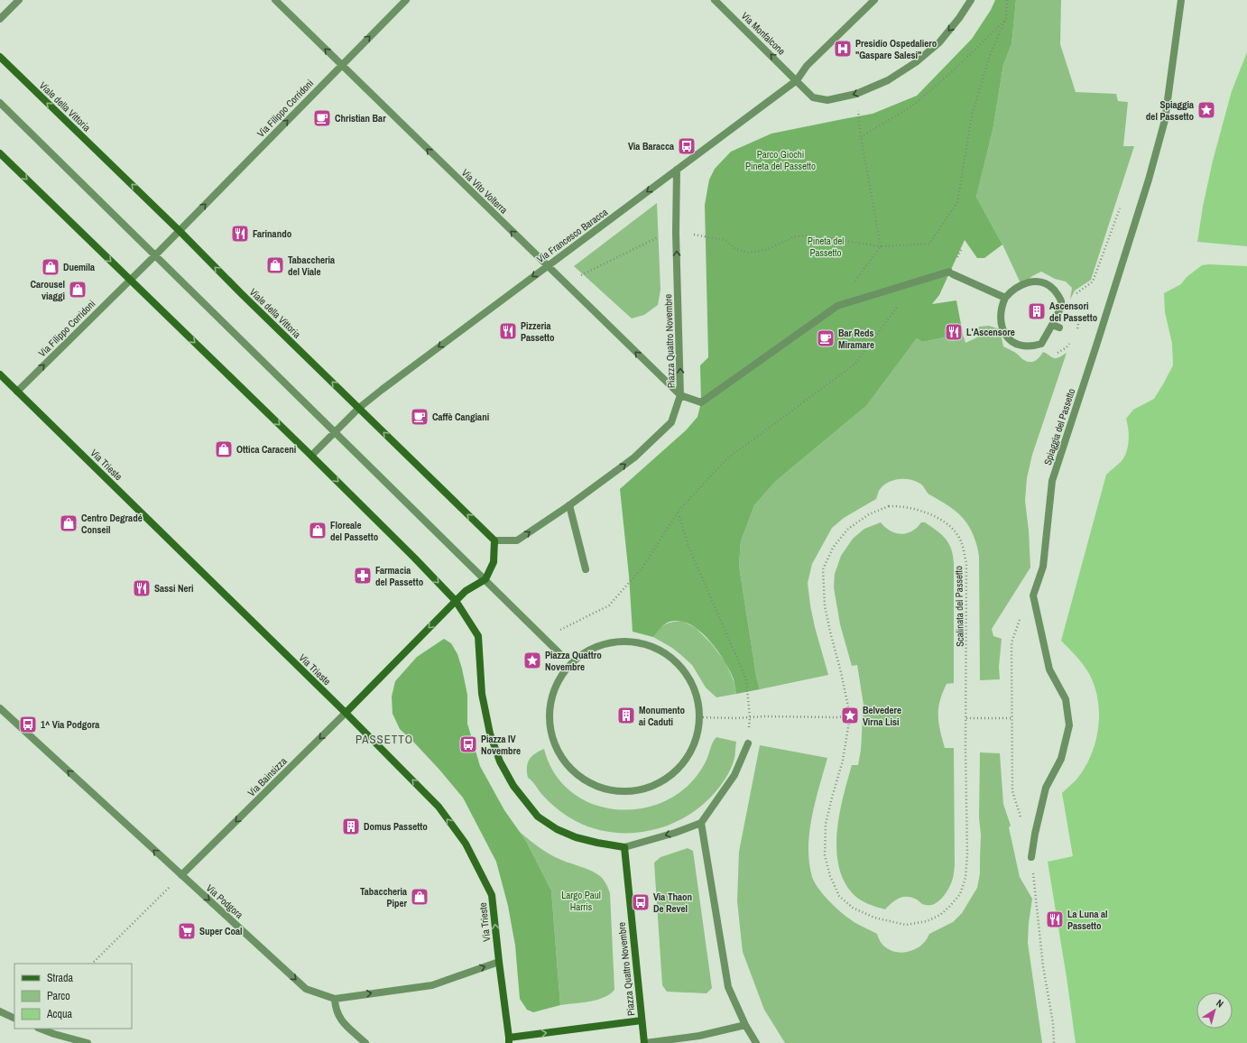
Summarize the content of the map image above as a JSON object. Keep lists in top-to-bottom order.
{
  "streets": {
    "street": [
      "Via Monfalcone",
      "Viale della Vittoria",
      "Via Filippo Corridoni",
      "Via Vito Volterra",
      "Via Francesco Baracca",
      "Piazza Quattro Novembre",
      "Spiaggia del Passetto",
      "Via Trieste",
      "Via Bainsizza",
      "Via Podgora"
    ],
    "path": ["Scalinata del Passetto"]
  },
  "crossings": [
    ["Via Monfalcone", "Via Francesco Baracca"],
    ["Viale della Vittoria", "Via Filippo Corridoni"],
    ["Viale della Vittoria", "Via Francesco Baracca"],
    ["Viale della Vittoria", "Piazza Quattro Novembre"],
    ["Via Filippo Corridoni", "Via Vito Volterra"],
    ["Via Filippo Corridoni", "Via Trieste"],
    ["Via Vito Volterra", "Via Francesco Baracca"],
    ["Via Vito Volterra", "Piazza Quattro Novembre"],
    ["Via Francesco Baracca", "Piazza Quattro Novembre"],
    ["Piazza Quattro Novembre", "Via Trieste"],
    ["Via Trieste", "Via Bainsizza"],
    ["Via Trieste", "Via Podgora"],
    ["Via Bainsizza", "Via Podgora"]
  ],
  "one_way": [
    "Via Filippo Corridoni",
    "Via Vito Volterra",
    "Via Francesco Baracca",
    "Piazza Quattro Novembre",
    "Via Bainsizza"
  ],
  "districts": ["PASSETTO"],
  "parks": ["Parco Giochi Pineta del Passetto", "Pineta del Passetto", "Largo Paul Harris"],
  "places": {
    "hospital": ["Presidio Ospedaliero \"Gaspare Salesi\""],
    "place": ["Spiaggia del Passetto", "Piazza Quattro Novembre", "Belvedere Virna Lisi"],
    "cafe": ["Christian Bar", "Bar Reds Miramare", "Caffè Cangiani"],
    "bus stop": [
      "Via Baracca",
      "1^ Via Podgora",
      "Piazza IV Novembre",
      "Via Thaon De Revel"
    ],
    "restaurant": [
      "Farinando",
      "Pizzeria Passetto",
      "L'Ascensore",
      "Sassi Neri",
      "La Luna al Passetto"
    ],
    "shop": [
      "Tabaccheria del Viale",
      "Duemila",
      "Carousel viaggi",
      "Ottica Caraceni",
      "Centro Degradé Conseil",
      "Floreale del Passetto",
      "Tabaccheria Piper"
    ],
    "building": ["Ascensori del Passetto", "Monumento ai Caduti", "Domus Passetto"],
    "pharmacy": ["Farmacia del Passetto"],
    "supermarket": ["Super Coal"]
  },
  "legend": ["Strada", "Parco", "Acqua"],
  "north": "top right"
}
